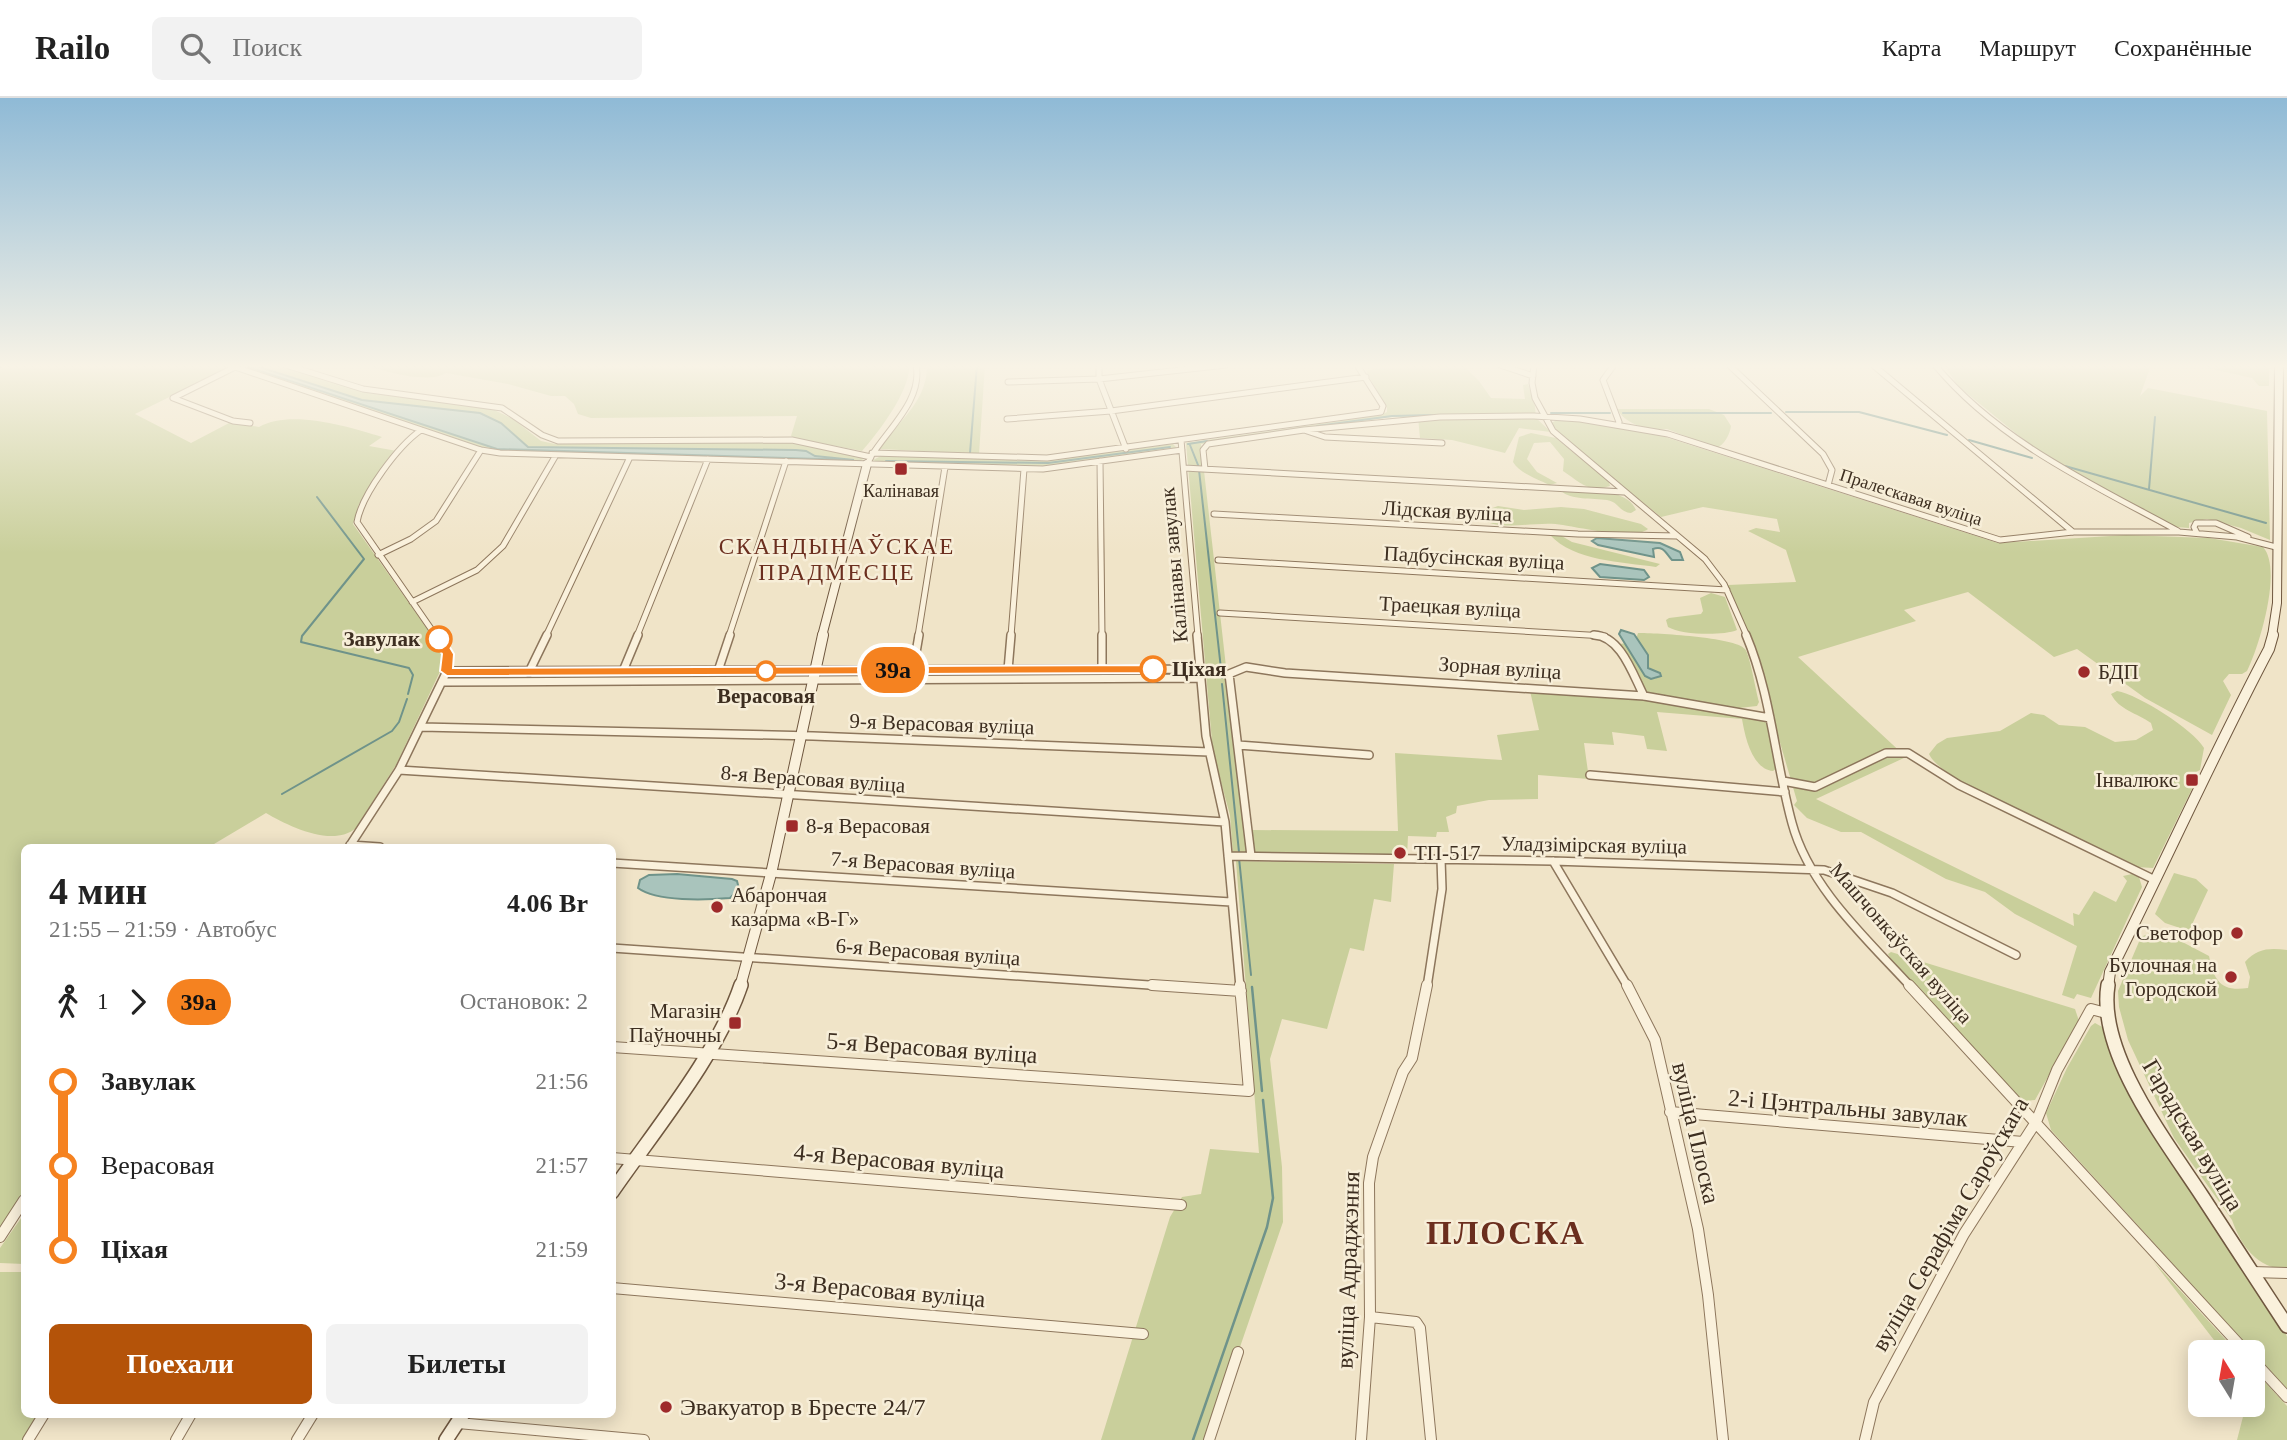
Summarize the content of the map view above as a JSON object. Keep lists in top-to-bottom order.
{
  "streets": {
    "main road": ["Гарадская вуліца"],
    "street": [
      "Пралескавая вуліца",
      "Лідская вуліца",
      "Падбусінская вуліца",
      "Калінавы завулак",
      "Траецкая вуліца",
      "Зорная вуліца",
      "9-я Верасовая вуліца",
      "8-я Верасовая вуліца",
      "Уладзімірская вуліца",
      "7-я Верасовая вуліца",
      "Машчонкаўская вуліца",
      "6-я Верасовая вуліца",
      "5-я Верасовая вуліца",
      "2-і Цэнтральны завулак",
      "вуліца Плоска",
      "4-я Верасовая вуліца",
      "вуліца Серафіма Сароўскага",
      "вуліца Адраджэння",
      "3-я Верасовая вуліца"
    ]
  },
  "crossings": [
    ["Пралескавая вуліца", "Гарадская вуліца"],
    ["Лідская вуліца", "Машчонкаўская вуліца"],
    ["Падбусінская вуліца", "Машчонкаўская вуліца"],
    ["Калінавы завулак", "9-я Верасовая вуліца"],
    ["Калінавы завулак", "8-я Верасовая вуліца"],
    ["Калінавы завулак", "Уладзімірская вуліца"],
    ["Калінавы завулак", "7-я Верасовая вуліца"],
    ["Калінавы завулак", "6-я Верасовая вуліца"],
    ["Калінавы завулак", "5-я Верасовая вуліца"],
    ["Траецкая вуліца", "Зорная вуліца"],
    ["Зорная вуліца", "Машчонкаўская вуліца"],
    ["Уладзімірская вуліца", "Машчонкаўская вуліца"],
    ["Уладзімірская вуліца", "вуліца Плоска"],
    ["Уладзімірская вуліца", "вуліца Адраджэння"],
    ["Машчонкаўская вуліца", "вуліца Серафіма Сароўскага"],
    ["2-і Цэнтральны завулак", "вуліца Плоска"],
    ["2-і Цэнтральны завулак", "вуліца Серафіма Сароўскага"],
    ["Гарадская вуліца", "вуліца Серафіма Сароўскага"]
  ],
  "districts": ["СКАНДЫНАЎСКАЕ ПРАДМЕСЦЕ", "ПЛОСКА"],
  "places": {
    "transit": [
      "Калінавая",
      "Інвалюкс",
      "8-я Верасовая",
      "Магазін Паўночны"
    ],
    "other": [
      "Завулак",
      "Ціхая",
      "Верасовая",
      "БДП",
      "ТП-517",
      "Абарончая казарма «В-Г»",
      "Светофор",
      "Булочная на Городской",
      "Эвакуатор в Бресте 24/7"
    ]
  },
  "lines": ["bus line 39а"],
  "north": "top",
  "page": {
    "header": "Railo",
    "search": "Поиск",
    "nav": ["Карта", "Маршрут", "Сохранённые"],
    "on_map": "39а",
    "heading": ["4 мин", "21:55 – 21:59 · Автобус", "4.06 Br"],
    "legs": ["1", "39а", "Остановок: 2"],
    "list": [
      {
        "name": "Завулак",
        "value": "21:56"
      },
      {
        "name": "Верасовая",
        "value": "21:57"
      },
      {
        "name": "Ціхая",
        "value": "21:59"
      }
    ],
    "buttons": ["Поехали", "Билеты"]
  }
}
